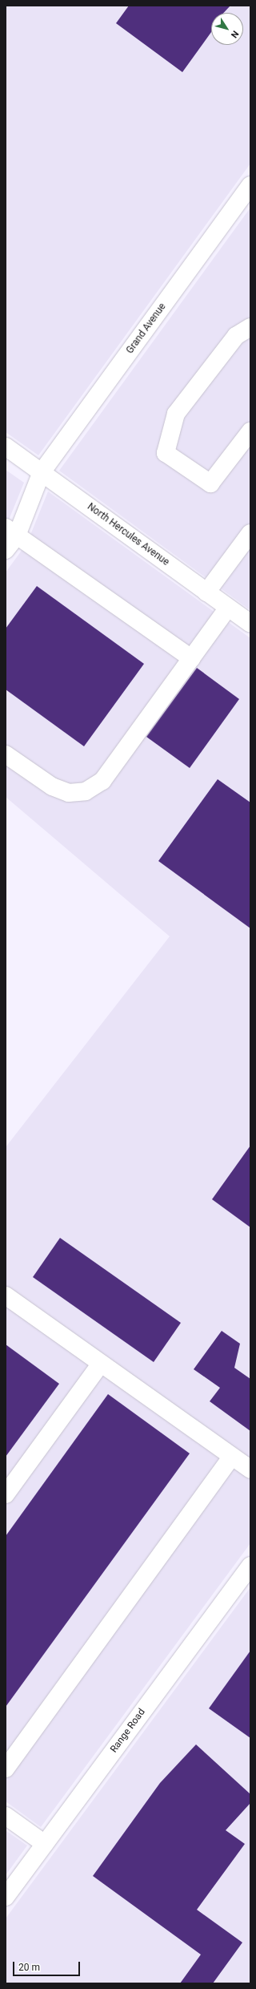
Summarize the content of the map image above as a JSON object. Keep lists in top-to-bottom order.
{
  "streets": {
    "street": ["Grand Avenue", "North Hercules Avenue", "Range Road"]
  },
  "crossings": [
    ["Grand Avenue", "North Hercules Avenue"]
  ],
  "scale_bar": "20 m",
  "north": "bottom right"
}
